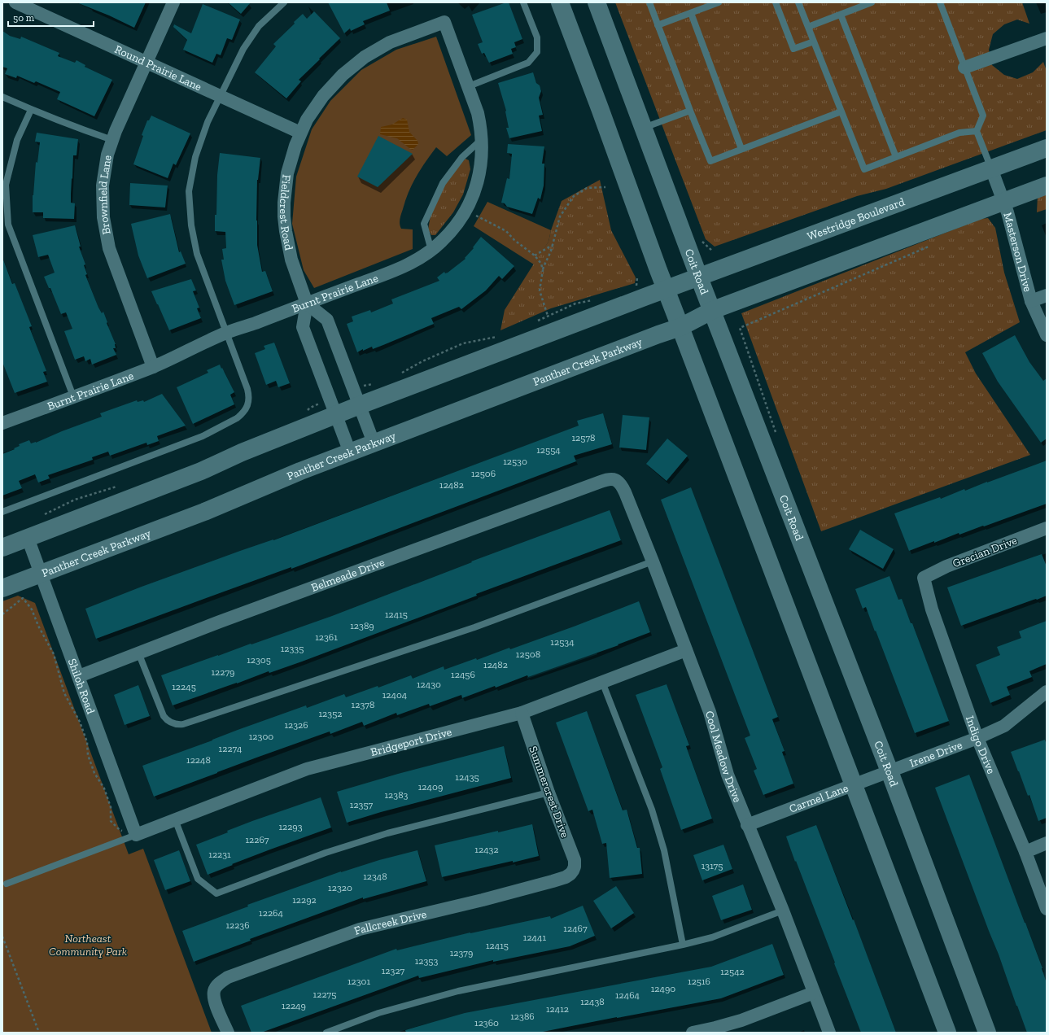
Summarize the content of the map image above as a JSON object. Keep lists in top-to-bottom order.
{
  "streets": {
    "main road": ["Westridge Boulevard", "Coit Road", "Panther Creek Parkway"],
    "street": [
      "Round Prairie Lane",
      "Brownfield Lane",
      "Fieldcrest Road",
      "Masterson Drive",
      "Burnt Prairie Lane",
      "Grecian Drive",
      "Belmeade Drive",
      "Shiloh Road",
      "Bridgeport Drive",
      "Indigo Drive",
      "Irene Drive",
      "Cool Meadow Drive",
      "Summercrest Drive",
      "Carmel Lane",
      "Fallcreek Drive"
    ]
  },
  "crossings": [
    ["Round Prairie Lane", "Brownfield Lane"],
    ["Round Prairie Lane", "Fieldcrest Road"],
    ["Brownfield Lane", "Burnt Prairie Lane"],
    ["Fieldcrest Road", "Burnt Prairie Lane"],
    ["Fieldcrest Road", "Panther Creek Parkway"],
    ["Westridge Boulevard", "Masterson Drive"],
    ["Westridge Boulevard", "Coit Road"],
    ["Coit Road", "Irene Drive"],
    ["Coit Road", "Carmel Lane"],
    ["Panther Creek Parkway", "Shiloh Road"],
    ["Grecian Drive", "Indigo Drive"],
    ["Belmeade Drive", "Shiloh Road"],
    ["Belmeade Drive", "Cool Meadow Drive"],
    ["Shiloh Road", "Bridgeport Drive"],
    ["Bridgeport Drive", "Cool Meadow Drive"],
    ["Bridgeport Drive", "Summercrest Drive"],
    ["Indigo Drive", "Irene Drive"],
    ["Irene Drive", "Carmel Lane"],
    ["Cool Meadow Drive", "Carmel Lane"],
    ["Summercrest Drive", "Fallcreek Drive"]
  ],
  "parks": ["Northeast Community Park"],
  "house_numbers": [
    "12578",
    "12554",
    "12530",
    "12506",
    "12482",
    "12415",
    "12389",
    "12361",
    "12534",
    "12335",
    "12508",
    "12305",
    "12482",
    "12279",
    "12456",
    "12430",
    "12245",
    "12404",
    "12378",
    "12352",
    "12326",
    "12300",
    "12274",
    "12248",
    "12435",
    "12409",
    "12383",
    "12357",
    "12293",
    "12267",
    "12432",
    "12231",
    "13175",
    "12348",
    "12320",
    "12292",
    "12264",
    "12236",
    "12467",
    "12441",
    "12415",
    "12379",
    "12353",
    "12327",
    "12542",
    "12301",
    "12516",
    "12490",
    "12275",
    "12464",
    "12438",
    "12249",
    "12412",
    "12386",
    "12360"
  ],
  "scale_bar": "50 m"
}
